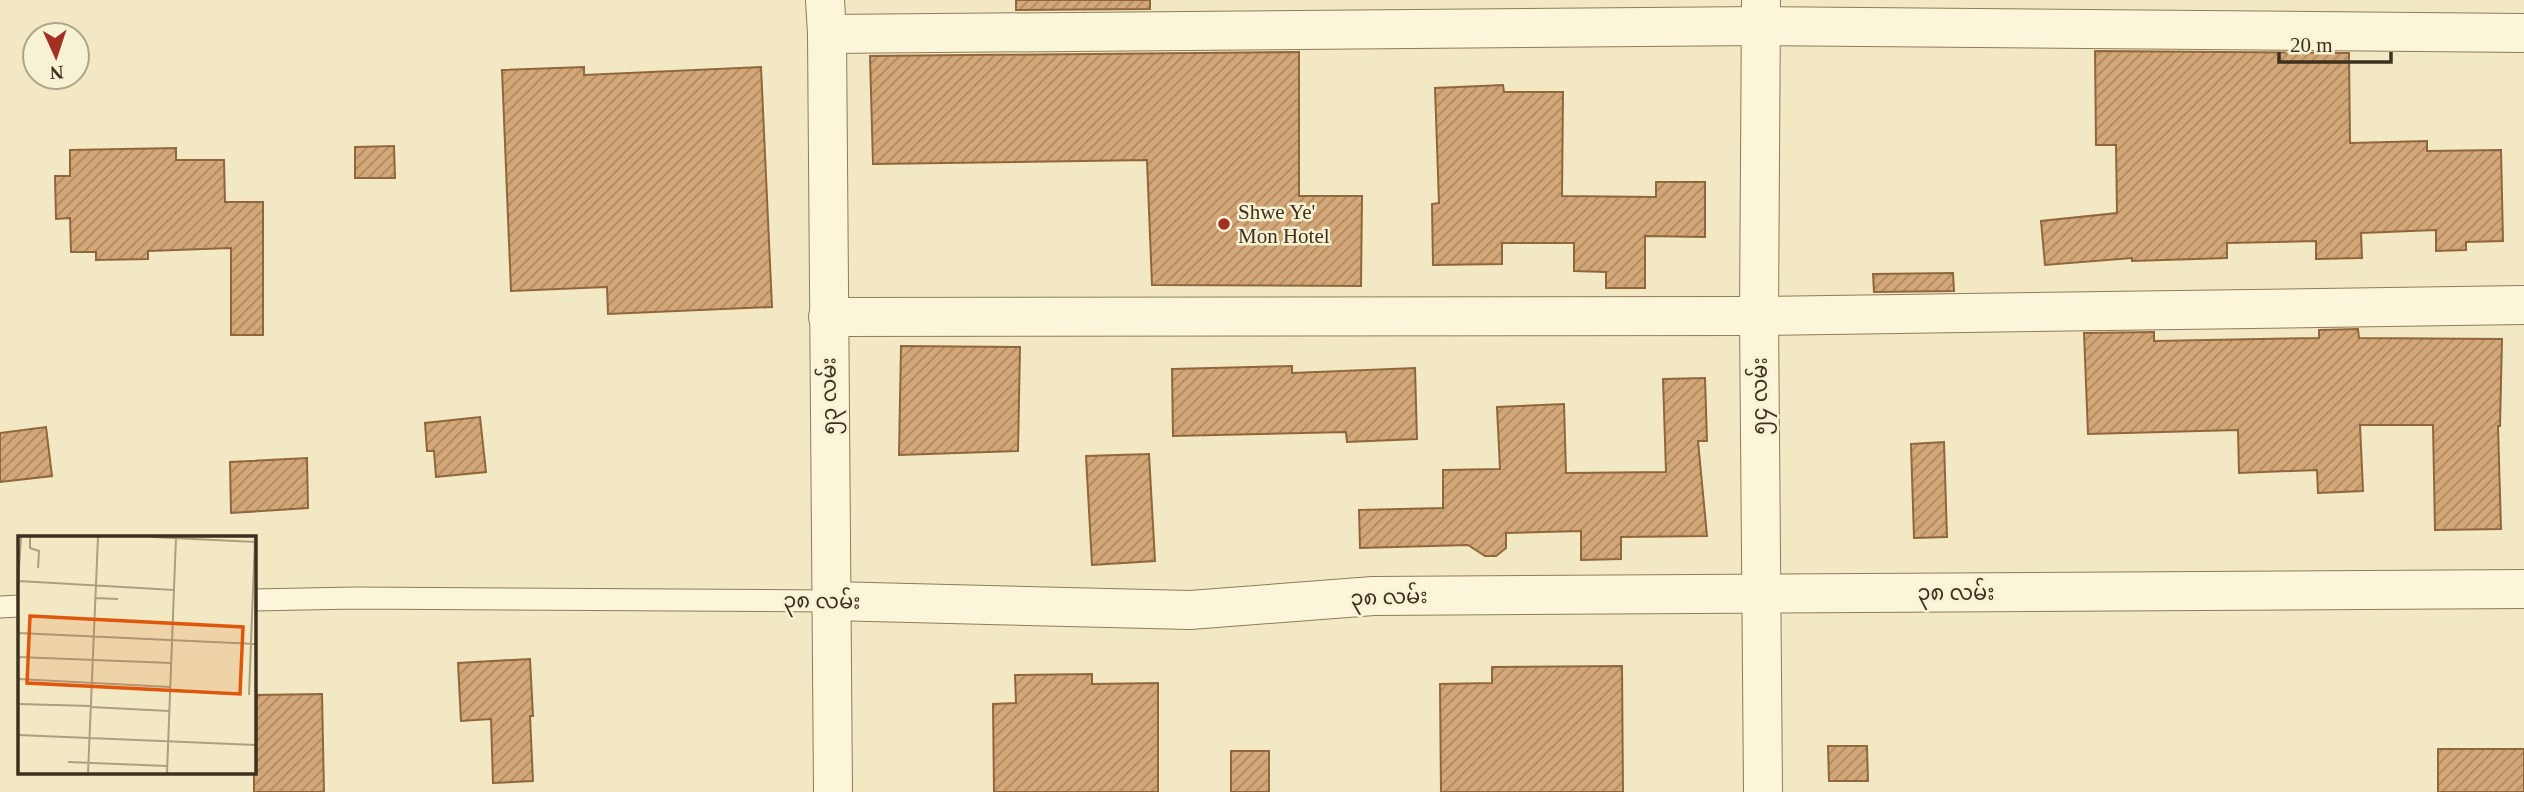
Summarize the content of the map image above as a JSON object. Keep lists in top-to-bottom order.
{
  "streets": {
    "street": ["၅၃ လမ်း", "၅၄ လမ်း", "၃၈ လမ်း"]
  },
  "crossings": [
    ["၅၃ လမ်း", "၃၈ လမ်း"],
    ["၅၄ လမ်း", "၃၈ လမ်း"]
  ],
  "places": ["Shwe Ye' Mon Hotel"],
  "scale_bar": "20 m",
  "north": "bottom"
}
